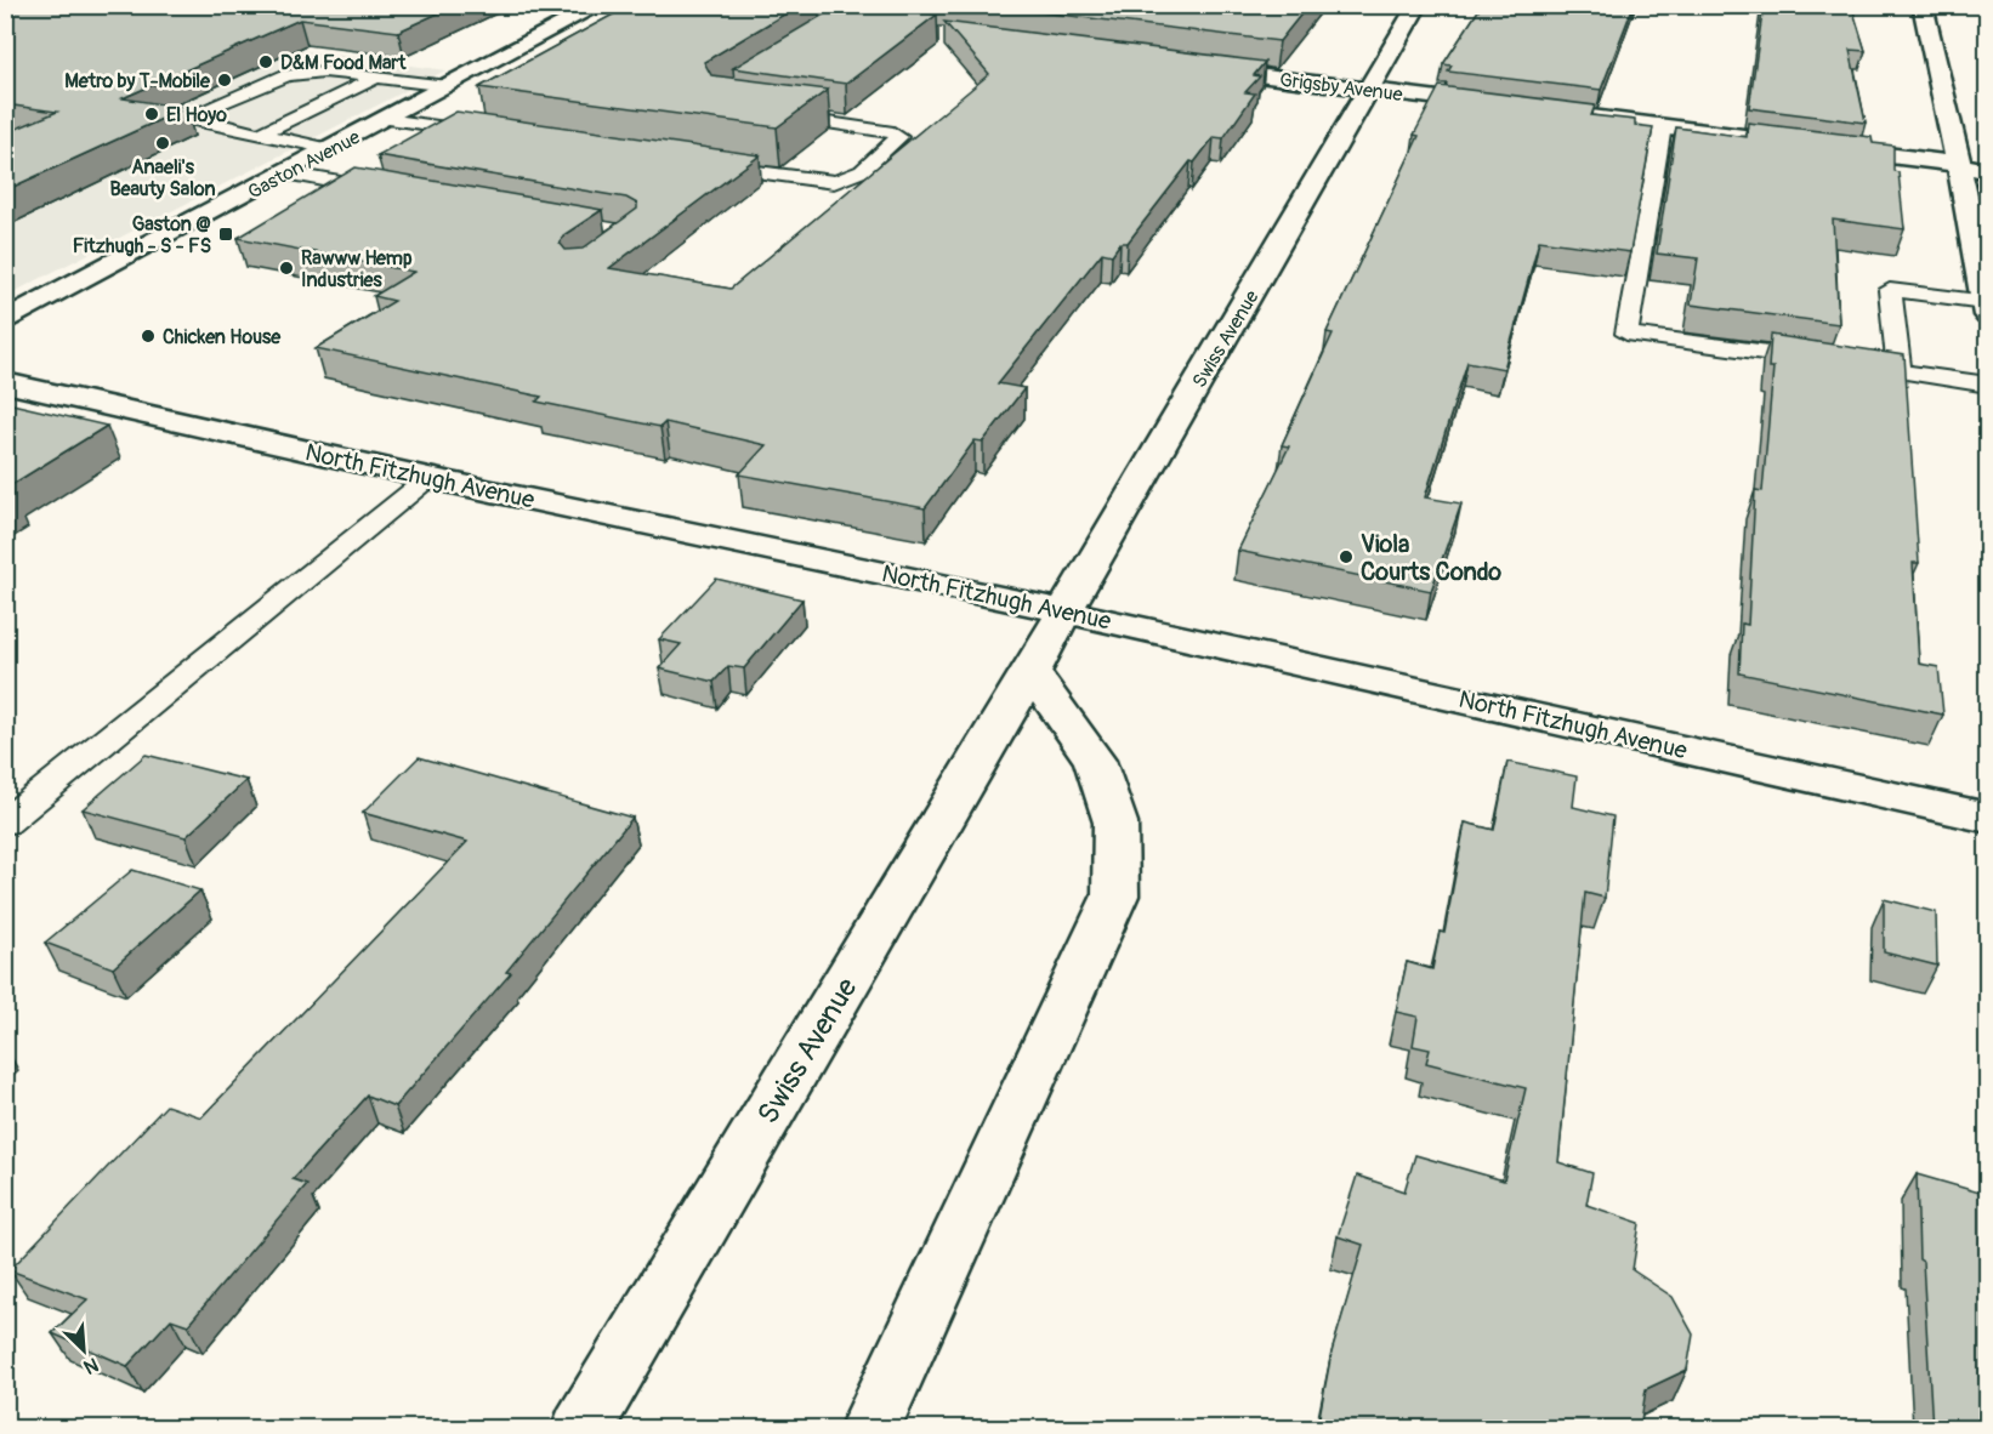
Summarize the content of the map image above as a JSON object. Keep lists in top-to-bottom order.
{
  "streets": {
    "street": [
      "Grigsby Avenue",
      "Gaston Avenue",
      "Swiss Avenue",
      "North Fitzhugh Avenue"
    ]
  },
  "crossings": [
    ["Grigsby Avenue", "Swiss Avenue"],
    ["Swiss Avenue", "North Fitzhugh Avenue"]
  ],
  "places": {
    "other": [
      "D&M Food Mart",
      "Metro by T-Mobile",
      "El Hoyo",
      "Anaeli's Beauty Salon",
      "Rawww Hemp Industries",
      "Chicken House",
      "Viola Courts Condo"
    ],
    "transit": ["Gaston @ Fitzhugh - S - FS"]
  },
  "north": "bottom right"
}
